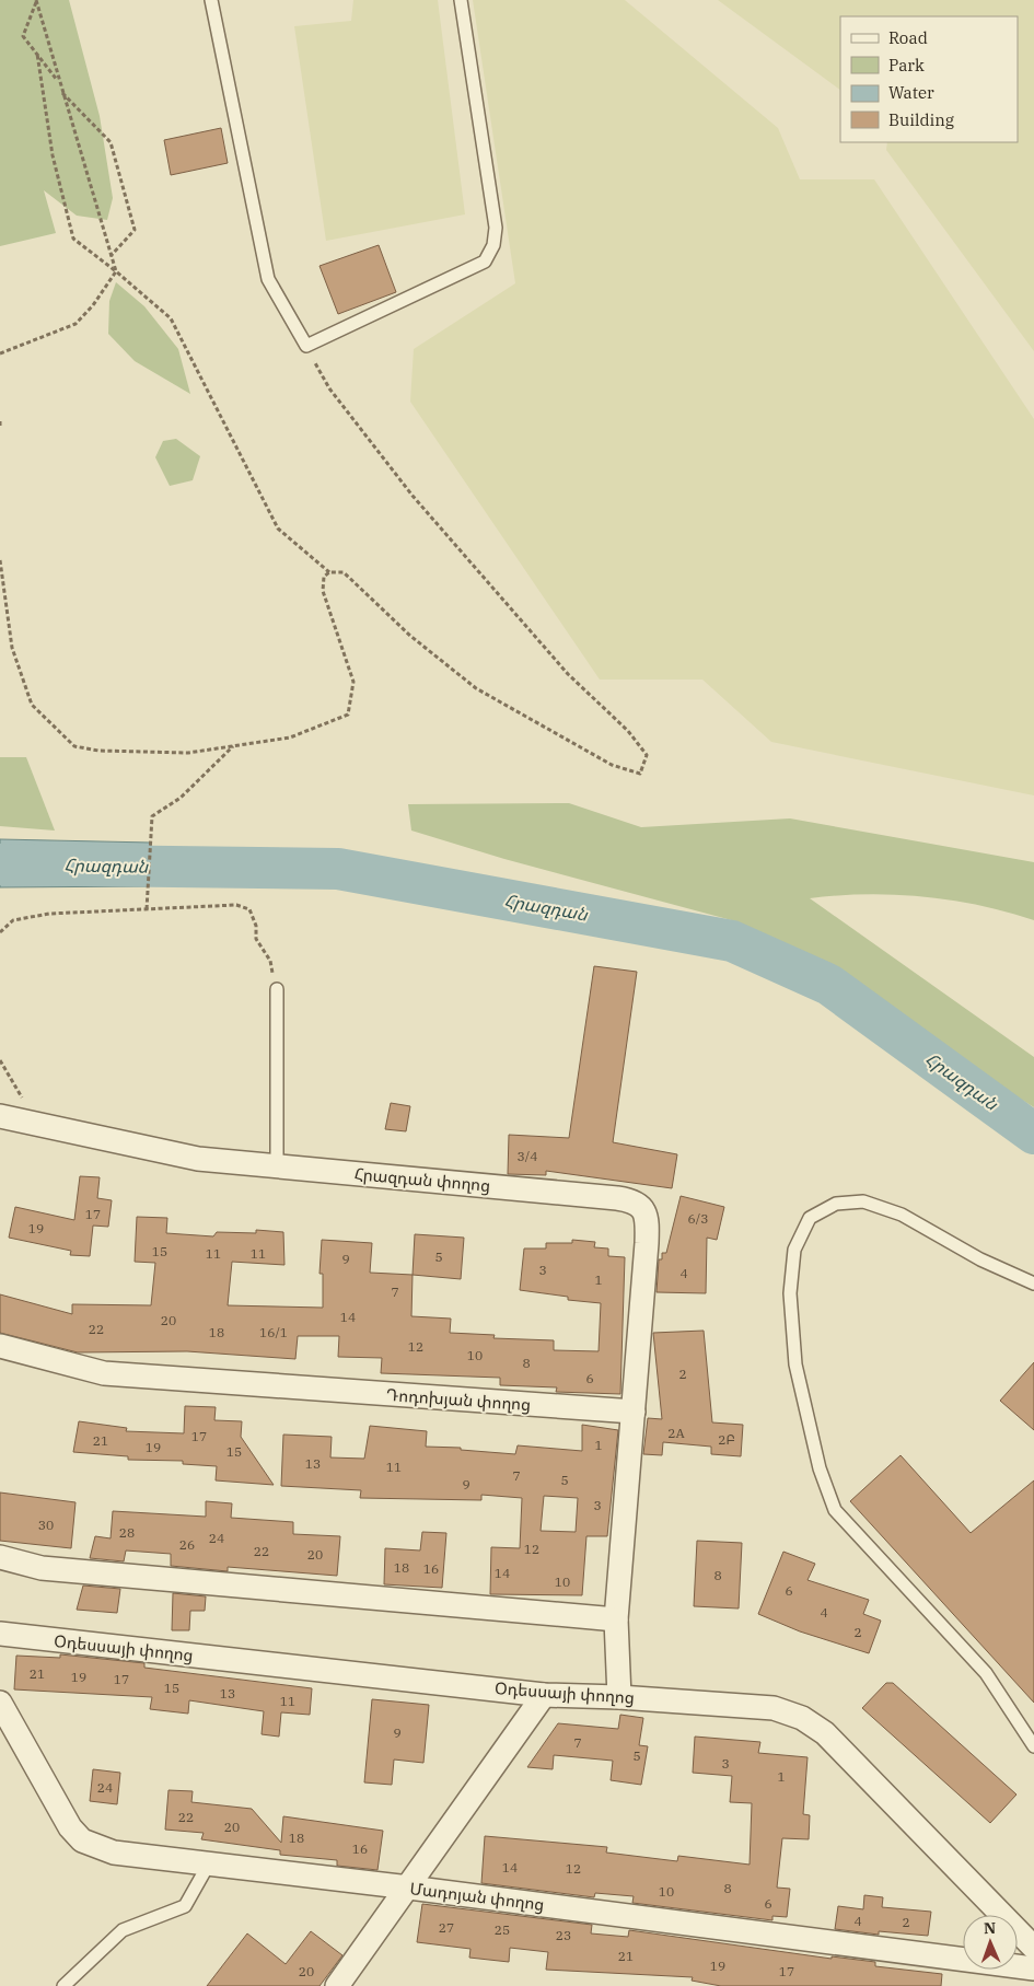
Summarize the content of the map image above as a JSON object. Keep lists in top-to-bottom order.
{
  "streets": {
    "street": [
      "Հրազդան փողոց",
      "Դոդոխյան փողոց",
      "Օդեսսայի փողոց",
      "Մադոյան փողոց"
    ]
  },
  "crossings": [
    ["Հրազդան փողոց", "Դոդոխյան փողոց"]
  ],
  "water": ["Հրազդան"],
  "house_numbers": [
    "3/4",
    "17",
    "6/3",
    "19",
    "15",
    "11",
    "11",
    "5",
    "9",
    "3",
    "4",
    "1",
    "7",
    "14",
    "20",
    "22",
    "18",
    "16/1",
    "12",
    "10",
    "8",
    "2",
    "6",
    "2A",
    "17",
    "2Բ",
    "21",
    "1",
    "19",
    "15",
    "13",
    "11",
    "7",
    "5",
    "9",
    "3",
    "30",
    "28",
    "24",
    "26",
    "12",
    "22",
    "20",
    "18",
    "16",
    "14",
    "8",
    "10",
    "6",
    "4",
    "2",
    "21",
    "19",
    "17",
    "15",
    "13",
    "11",
    "9",
    "7",
    "5",
    "3",
    "1",
    "24",
    "22",
    "20",
    "18",
    "16",
    "14",
    "12",
    "8",
    "10",
    "6",
    "4",
    "2",
    "27",
    "25",
    "23",
    "21",
    "19",
    "20",
    "17"
  ],
  "legend": [
    "Road",
    "Park",
    "Water",
    "Building"
  ],
  "north": "top"
}
